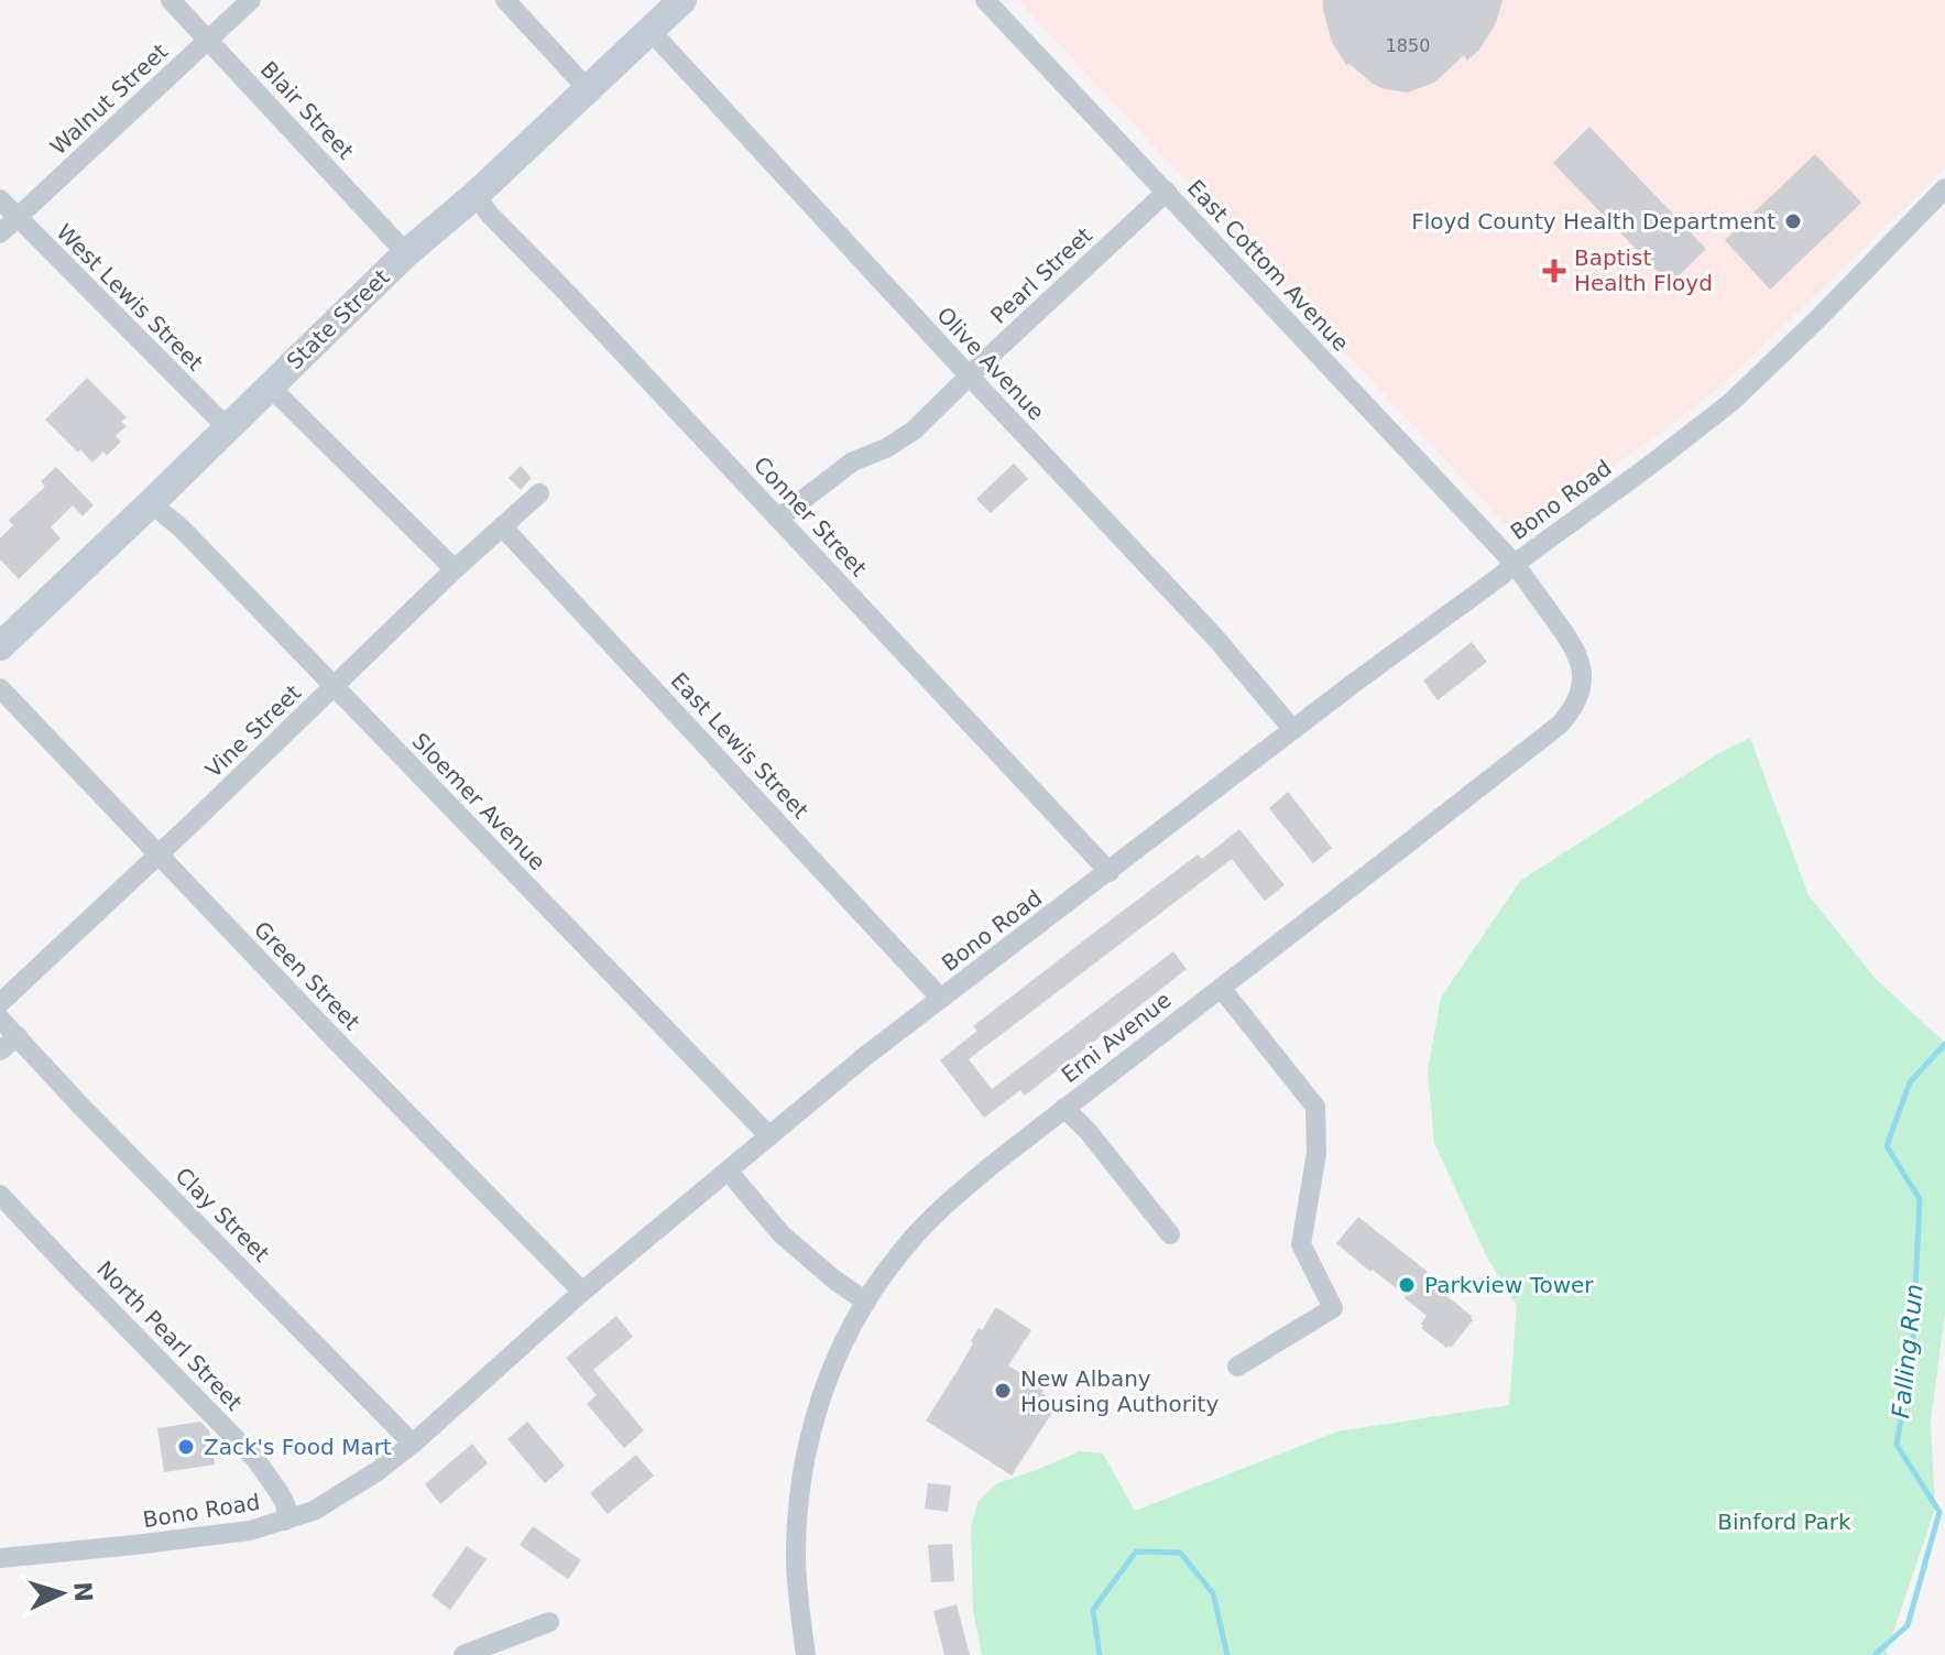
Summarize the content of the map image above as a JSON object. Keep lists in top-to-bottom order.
{
  "streets": {
    "main road": ["State Street"],
    "street": [
      "Walnut Street",
      "Blair Street",
      "East Cottom Avenue",
      "Pearl Street",
      "West Lewis Street",
      "Olive Avenue",
      "Bono Road",
      "Conner Street",
      "Vine Street",
      "East Lewis Street",
      "Sloemer Avenue",
      "Green Street",
      "Erni Avenue",
      "Clay Street",
      "North Pearl Street"
    ]
  },
  "crossings": [
    ["Walnut Street", "Blair Street"],
    ["Walnut Street", "West Lewis Street"],
    ["Blair Street", "State Street"],
    ["East Cottom Avenue", "Pearl Street"],
    ["East Cottom Avenue", "Bono Road"],
    ["East Cottom Avenue", "Erni Avenue"],
    ["Pearl Street", "Olive Avenue"],
    ["Pearl Street", "Conner Street"],
    ["West Lewis Street", "State Street"],
    ["State Street", "Olive Avenue"],
    ["State Street", "Conner Street"],
    ["State Street", "Sloemer Avenue"],
    ["Olive Avenue", "Bono Road"],
    ["Bono Road", "Conner Street"],
    ["Bono Road", "East Lewis Street"],
    ["Bono Road", "Sloemer Avenue"],
    ["Bono Road", "Green Street"],
    ["Bono Road", "Erni Avenue"],
    ["Bono Road", "Clay Street"],
    ["Bono Road", "North Pearl Street"],
    ["Vine Street", "East Lewis Street"],
    ["Vine Street", "Sloemer Avenue"],
    ["Vine Street", "Green Street"]
  ],
  "water": ["Falling Run"],
  "parks": ["Binford Park"],
  "places": {
    "other": [
      "Floyd County Health Department",
      "Parkview Tower",
      "New Albany Housing Authority",
      "Zack's Food Mart"
    ],
    "health": ["Baptist Health Floyd"]
  },
  "house_numbers": ["1850"],
  "north": "right"
}
